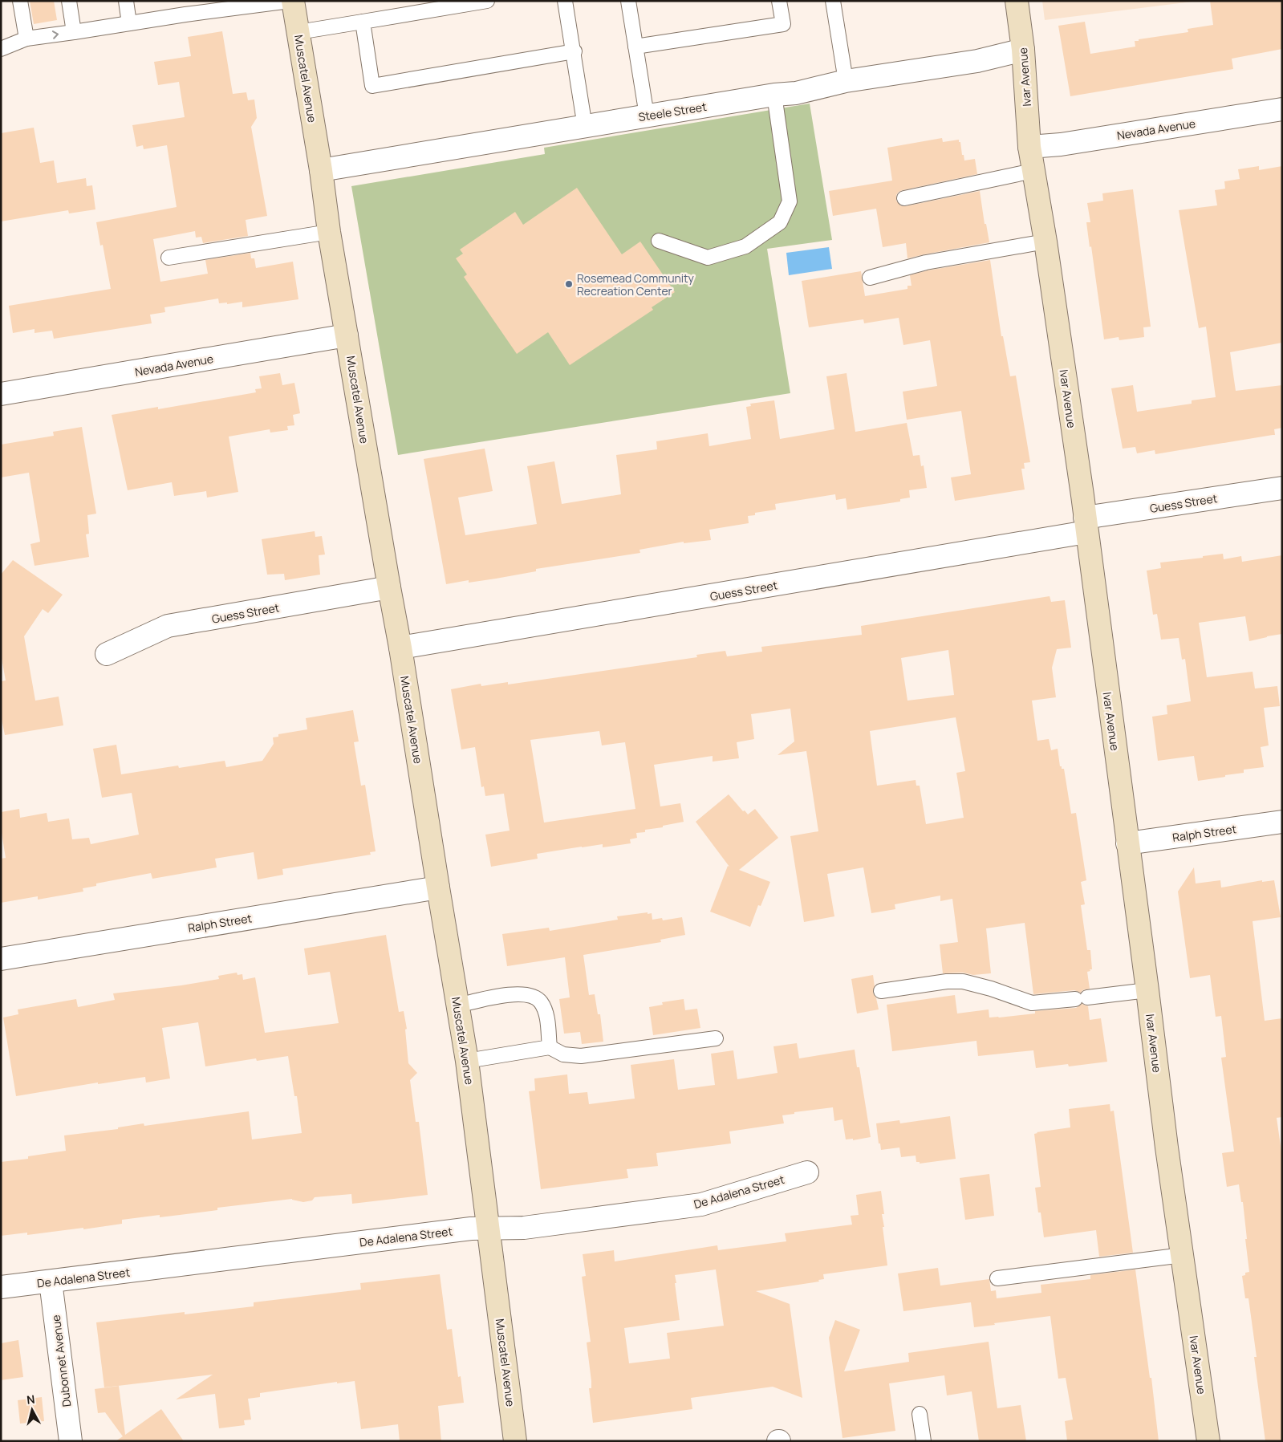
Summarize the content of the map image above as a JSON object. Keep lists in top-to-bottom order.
{
  "streets": {
    "street": [
      "Ivar Avenue",
      "Muscatel Avenue",
      "Steele Street",
      "Nevada Avenue",
      "Guess Street",
      "Ralph Street",
      "De Adalena Street",
      "Dubonnet Avenue"
    ]
  },
  "crossings": [
    ["Ivar Avenue", "Steele Street"],
    ["Ivar Avenue", "Nevada Avenue"],
    ["Ivar Avenue", "Guess Street"],
    ["Ivar Avenue", "Ralph Street"],
    ["Muscatel Avenue", "Steele Street"],
    ["Muscatel Avenue", "Nevada Avenue"],
    ["Muscatel Avenue", "Guess Street"],
    ["Muscatel Avenue", "Ralph Street"],
    ["Muscatel Avenue", "De Adalena Street"],
    ["De Adalena Street", "Dubonnet Avenue"]
  ],
  "places": ["Rosemead Community Recreation Center"],
  "north": "top"
}
